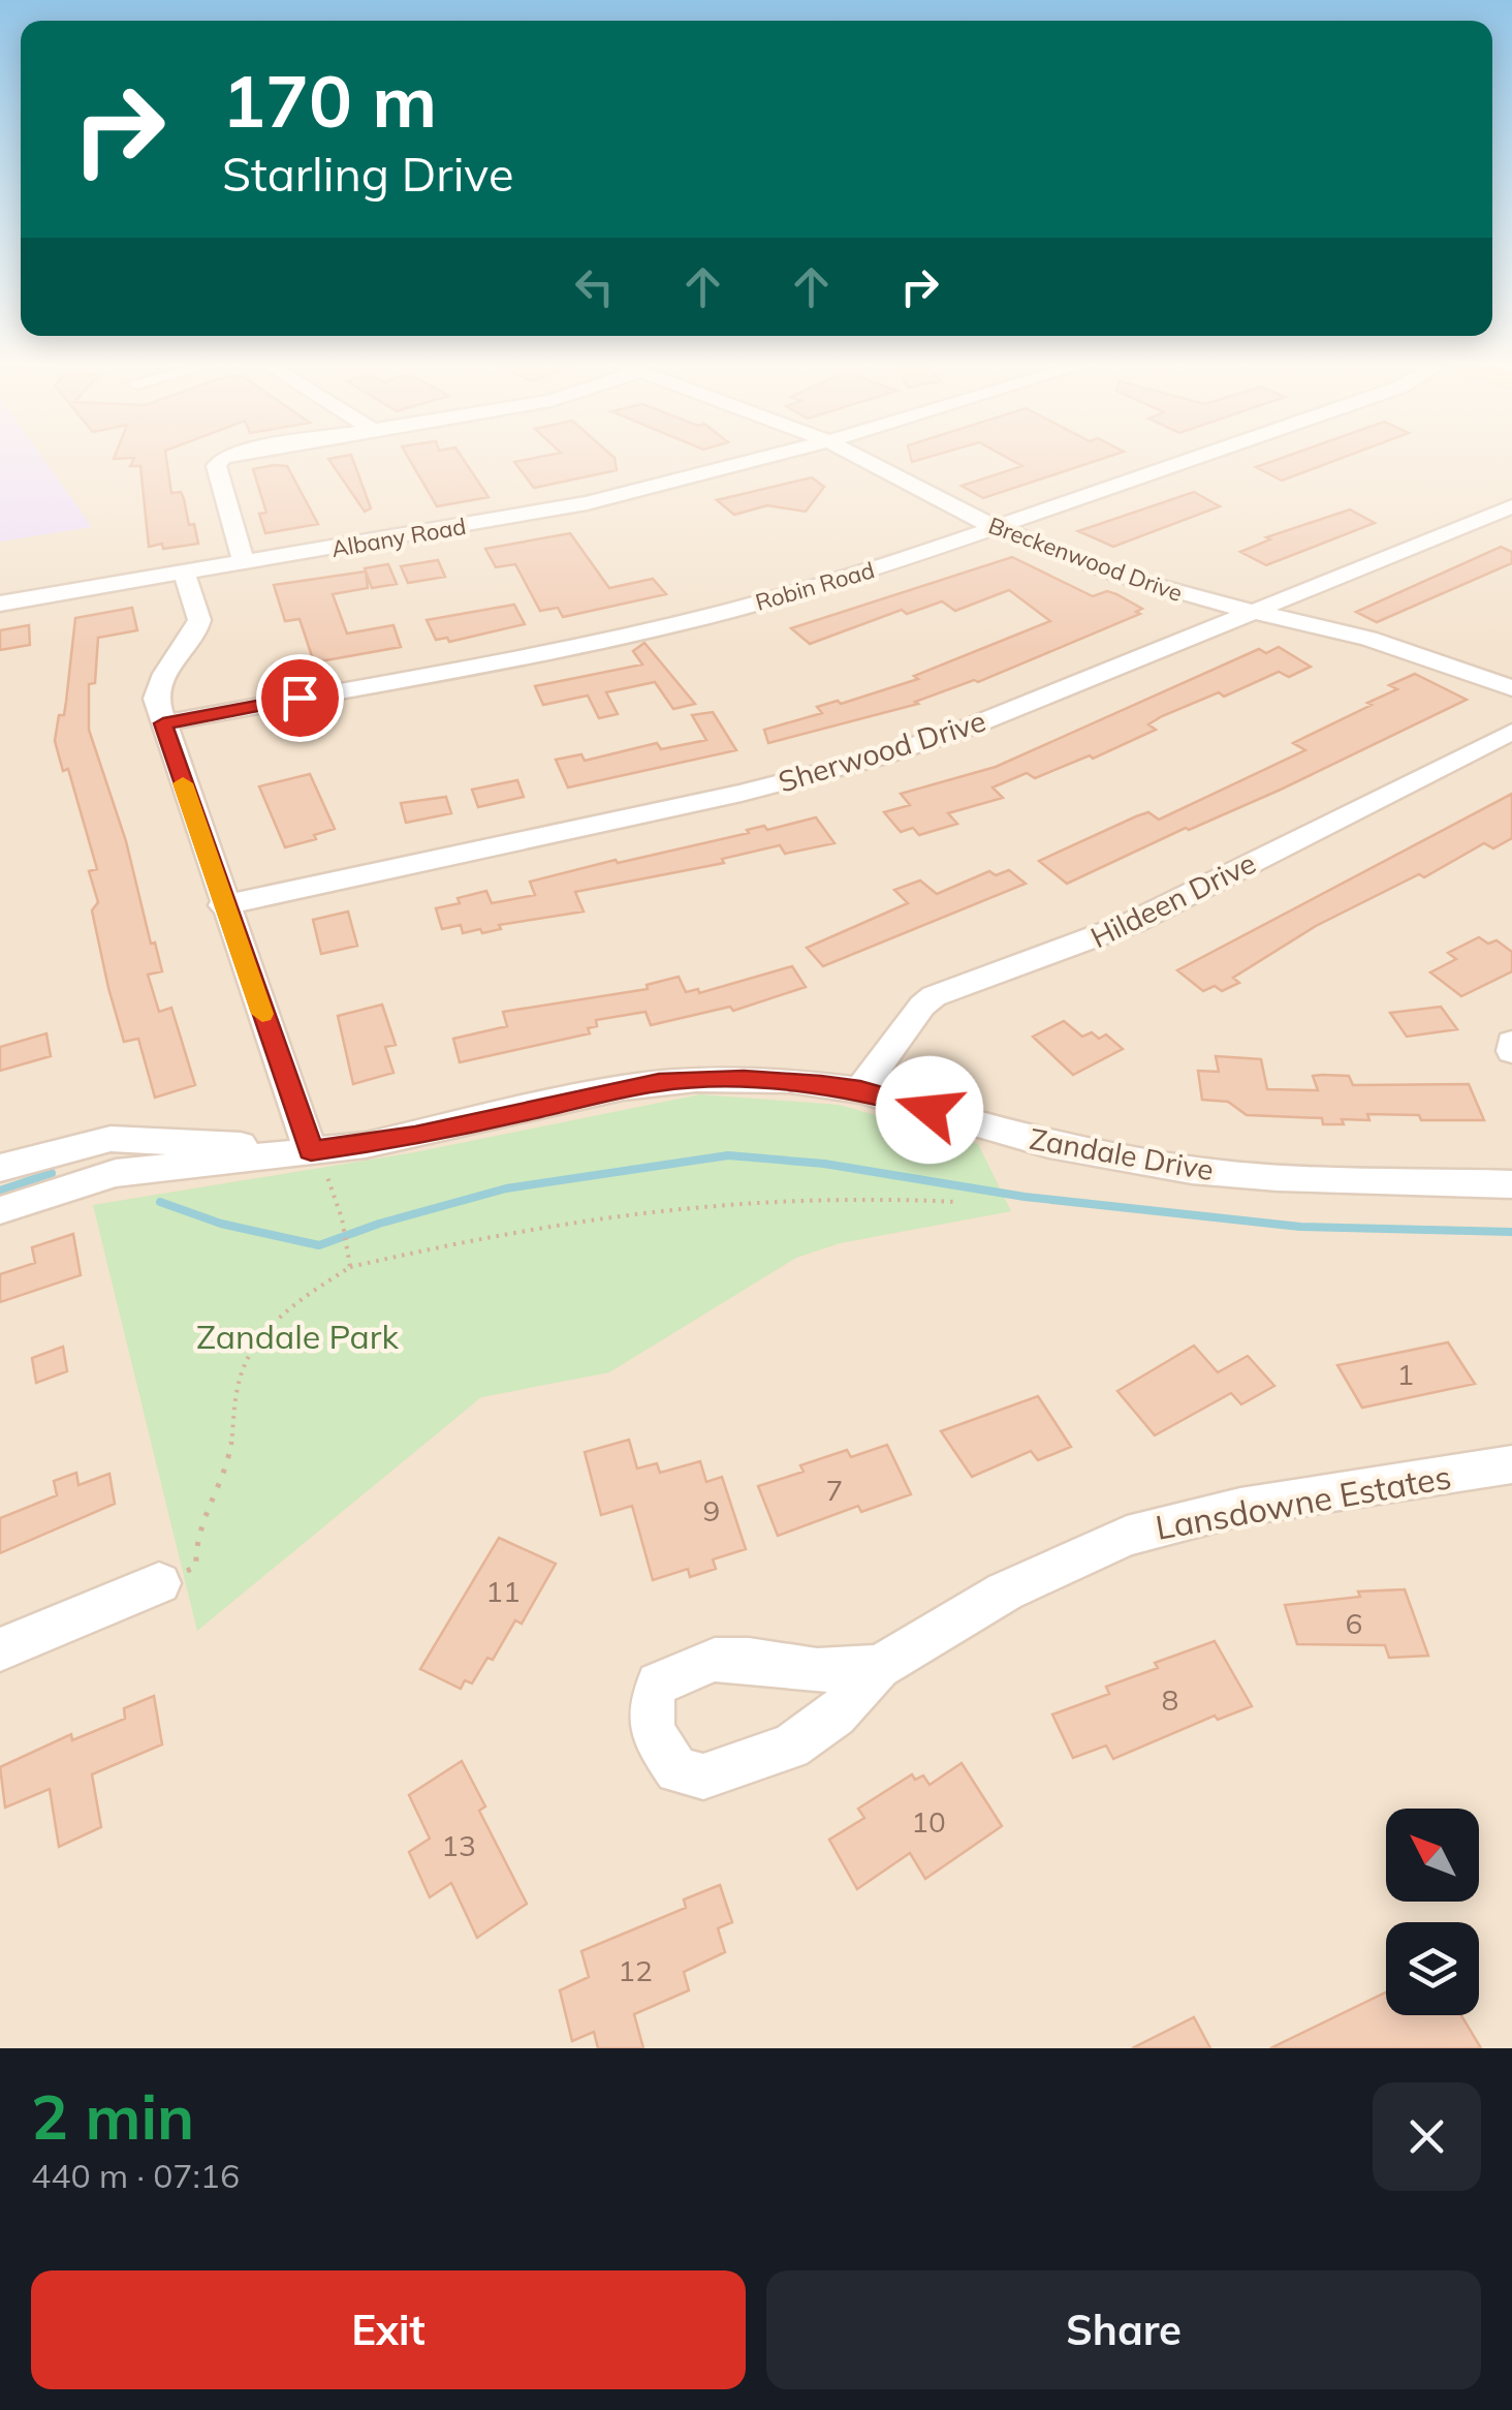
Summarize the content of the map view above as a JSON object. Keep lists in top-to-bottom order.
{
  "streets": {
    "street": [
      "Albany Road",
      "Breckenwood Drive",
      "Robin Road",
      "Sherwood Drive",
      "Hildeen Drive",
      "Zandale Drive",
      "Lansdowne Estates"
    ]
  },
  "crossings": [
    ["Breckenwood Drive", "Robin Road"],
    ["Breckenwood Drive", "Sherwood Drive"],
    ["Hildeen Drive", "Zandale Drive"]
  ],
  "parks": ["Zandale Park"],
  "house_numbers": [
    "1",
    "7",
    "9",
    "11",
    "6",
    "8",
    "10",
    "13",
    "12"
  ],
  "north": "top left",
  "page": {
    "turn": ["170 m", "Starling Drive"],
    "heading": ["2 min", "440 m · 07:16"],
    "buttons": ["Exit", "Share"]
  }
}
